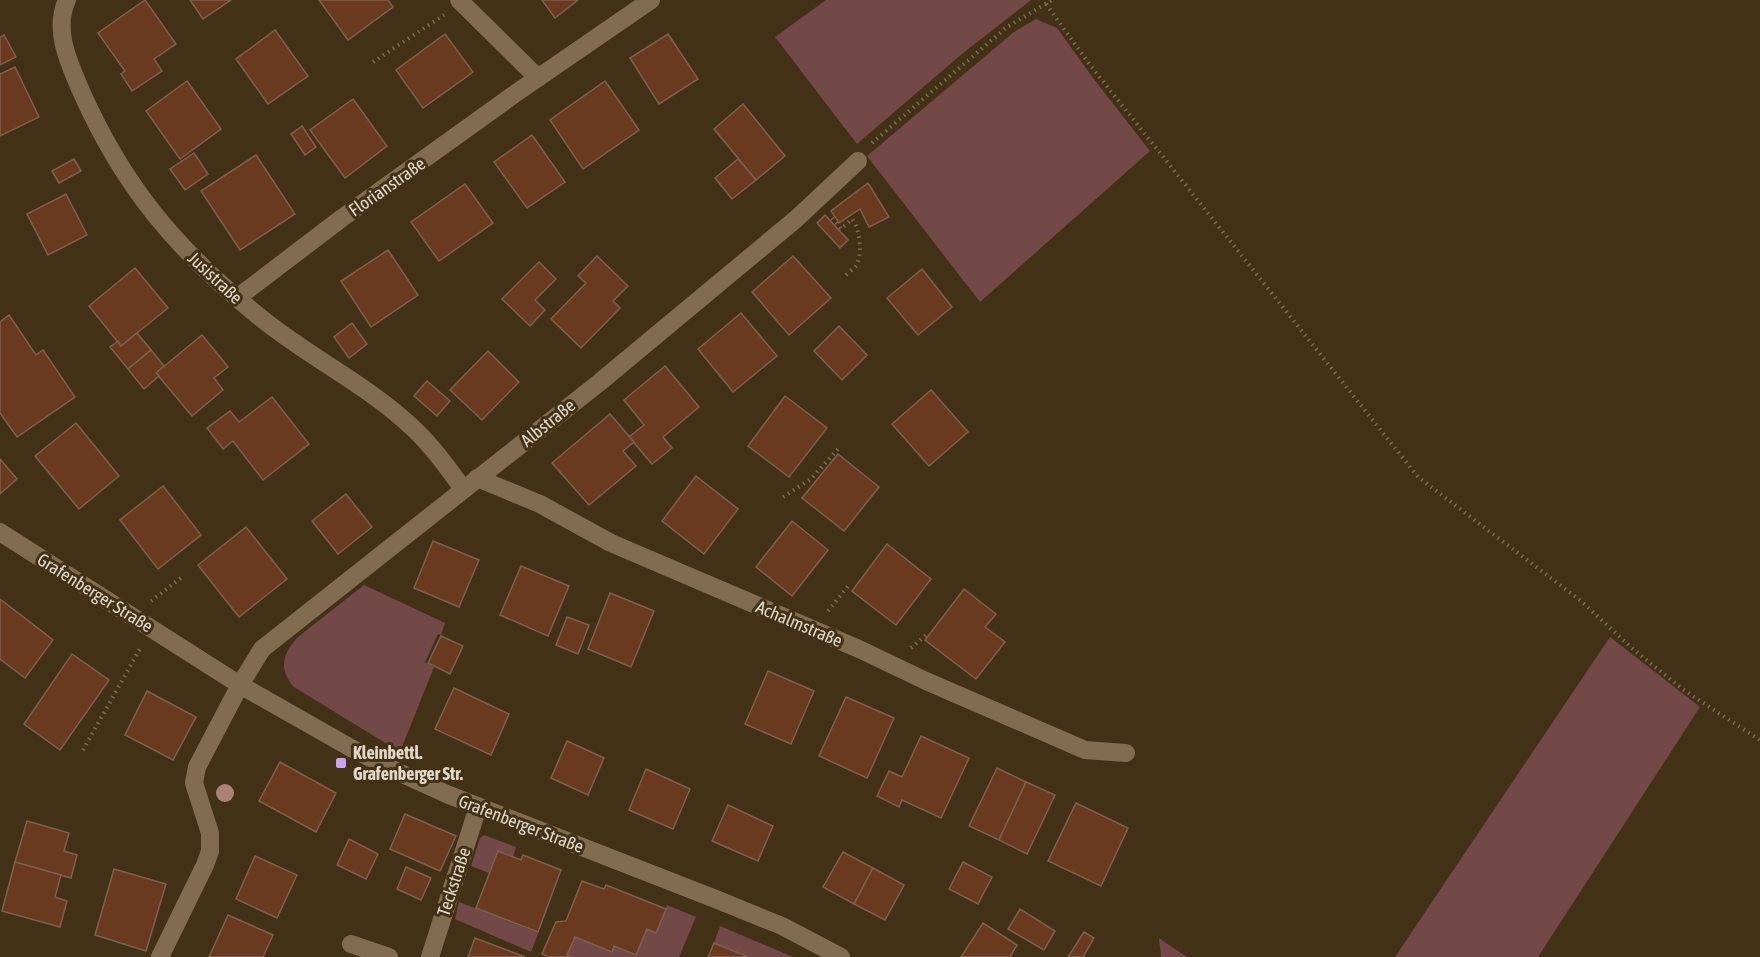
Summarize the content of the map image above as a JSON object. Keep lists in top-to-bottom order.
{
  "streets": {
    "street": [
      "Florianstraße",
      "Jusistraße",
      "Albstraße",
      "Grafenberger Straße",
      "Achalmstraße",
      "Teckstraße"
    ]
  },
  "crossings": [
    ["Florianstraße", "Jusistraße"],
    ["Jusistraße", "Albstraße"],
    ["Jusistraße", "Achalmstraße"],
    ["Albstraße", "Grafenberger Straße"],
    ["Albstraße", "Achalmstraße"],
    ["Grafenberger Straße", "Teckstraße"]
  ],
  "places": {
    "transit": ["Kleinbettl. Grafenberger Str."]
  }
}
